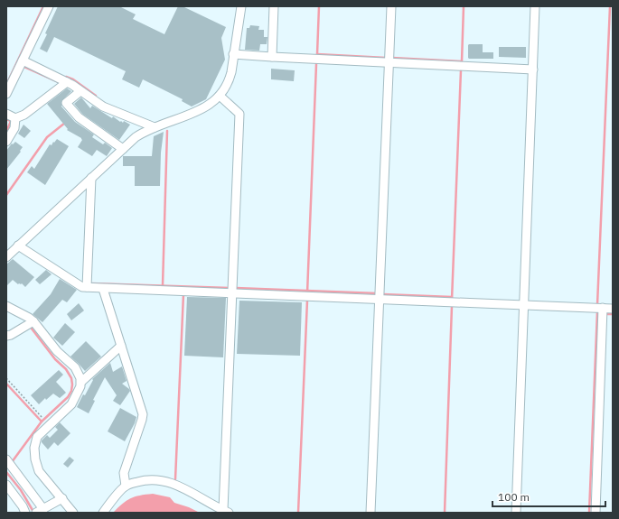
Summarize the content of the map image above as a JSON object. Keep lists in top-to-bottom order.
{
  "scale_bar": "100 m"
}
